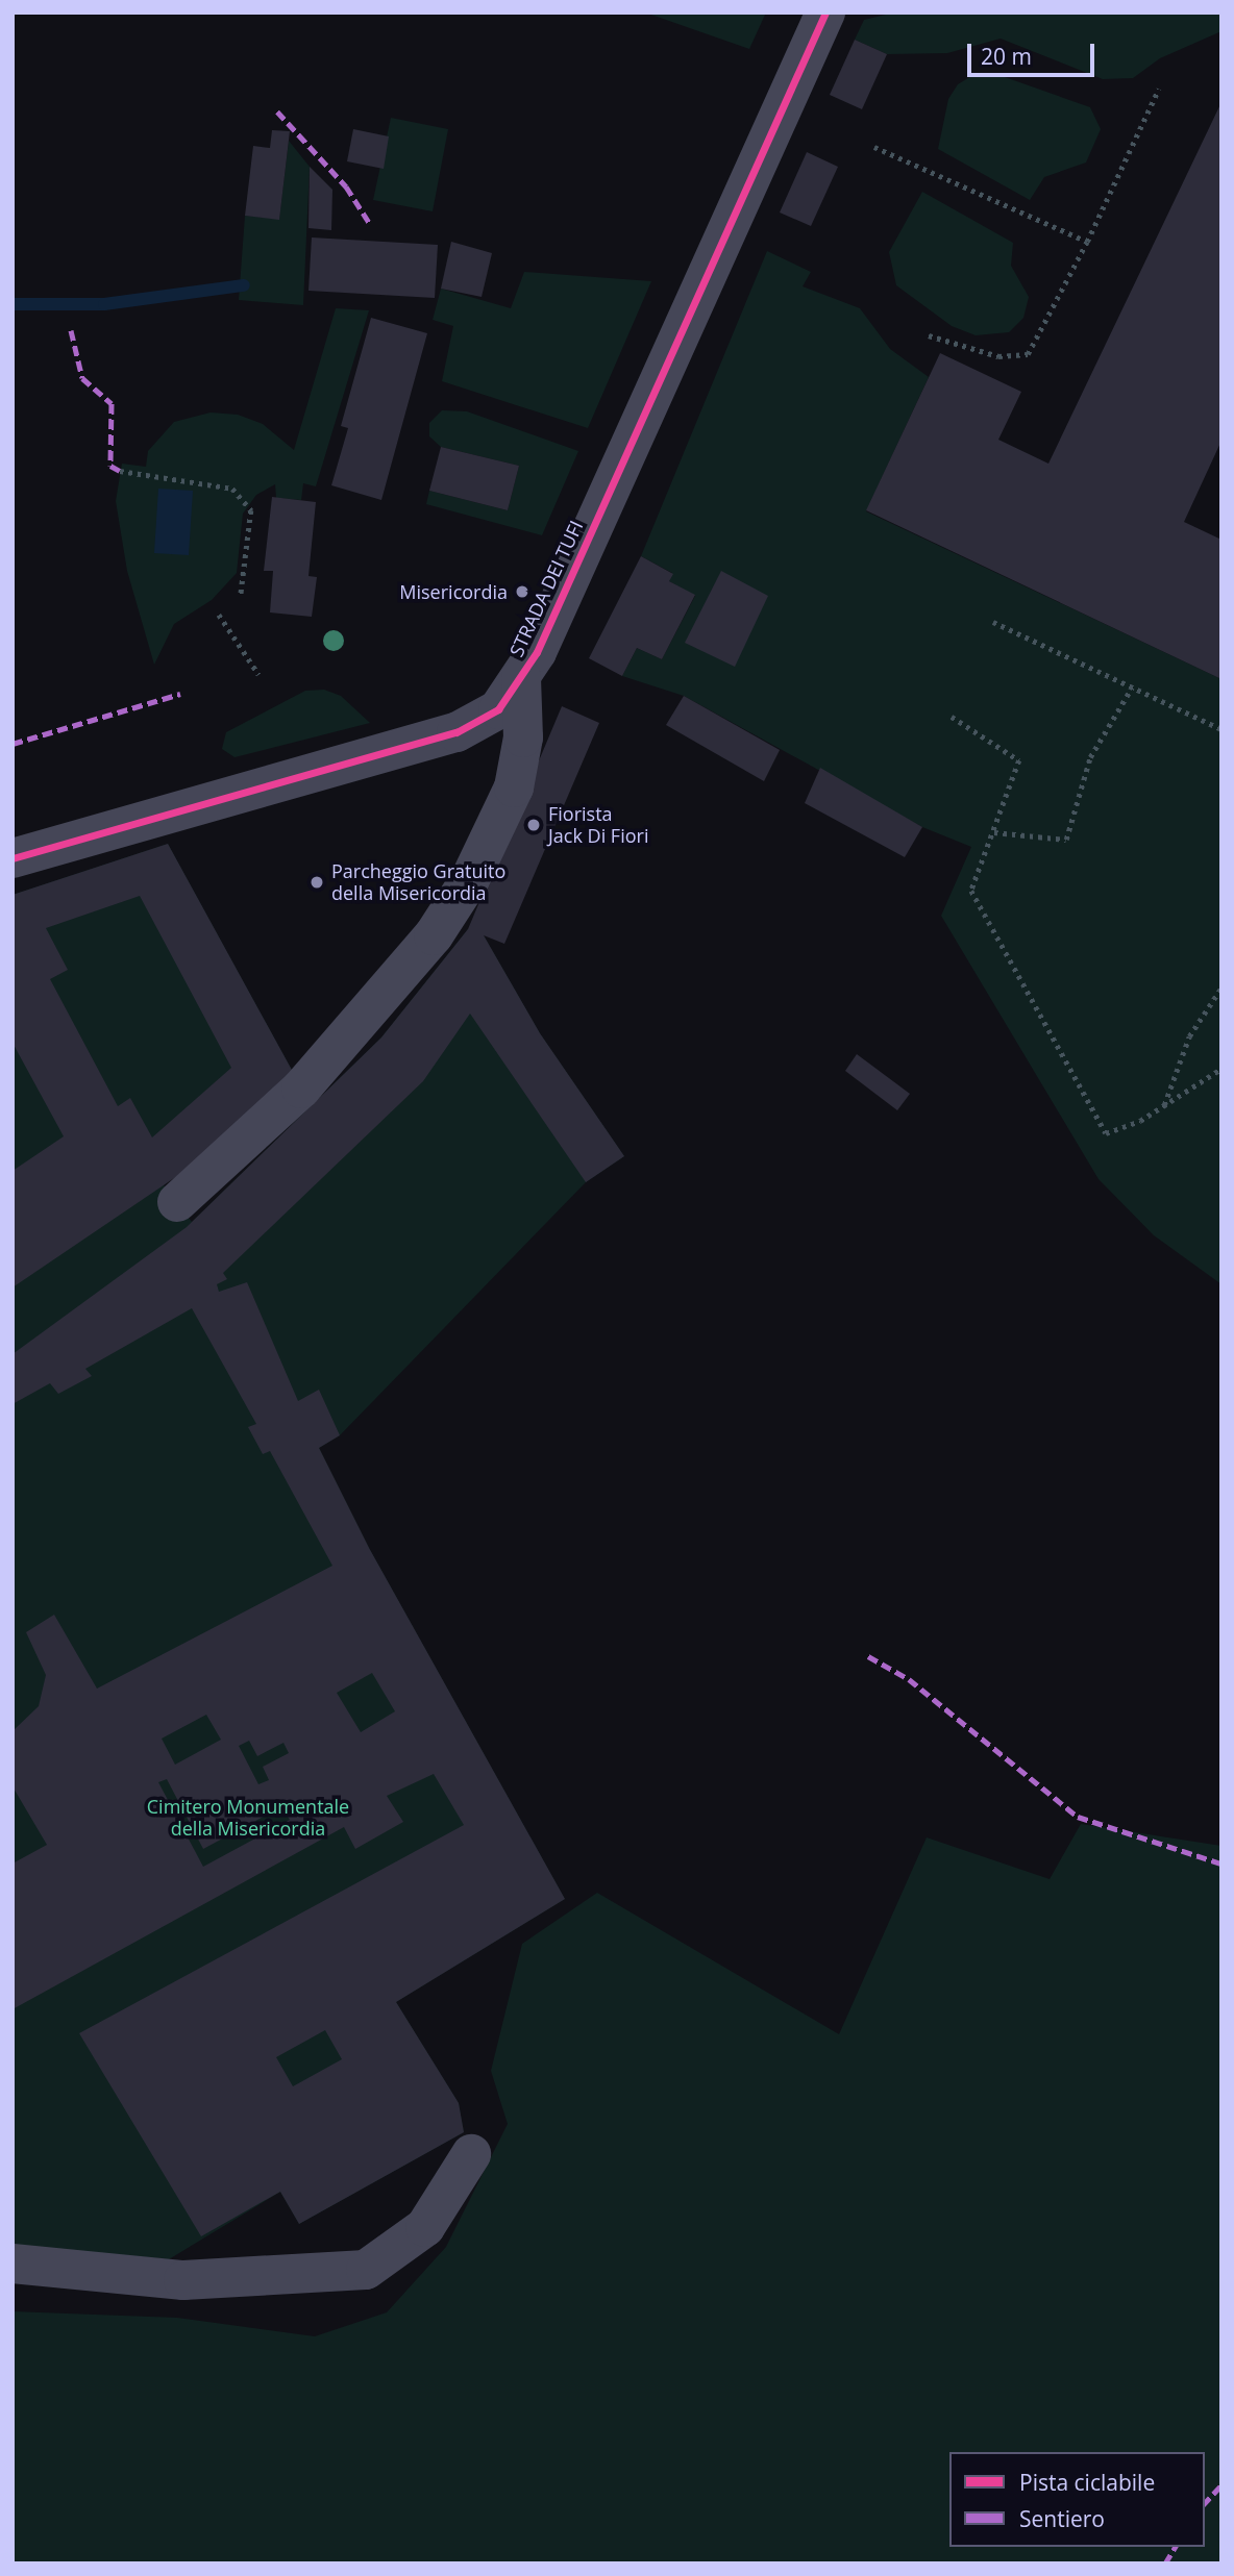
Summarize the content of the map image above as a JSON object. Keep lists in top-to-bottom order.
{
  "streets": {
    "street": ["STRADA DEI TUFI"]
  },
  "parks": ["Cimitero Monumentale della Misericordia"],
  "places": ["Misericordia", "Fiorista Jack Di Fiori", "Parcheggio Gratuito della Misericordia"],
  "legend": ["Pista ciclabile", "Sentiero"],
  "scale_bar": "20 m"
}
